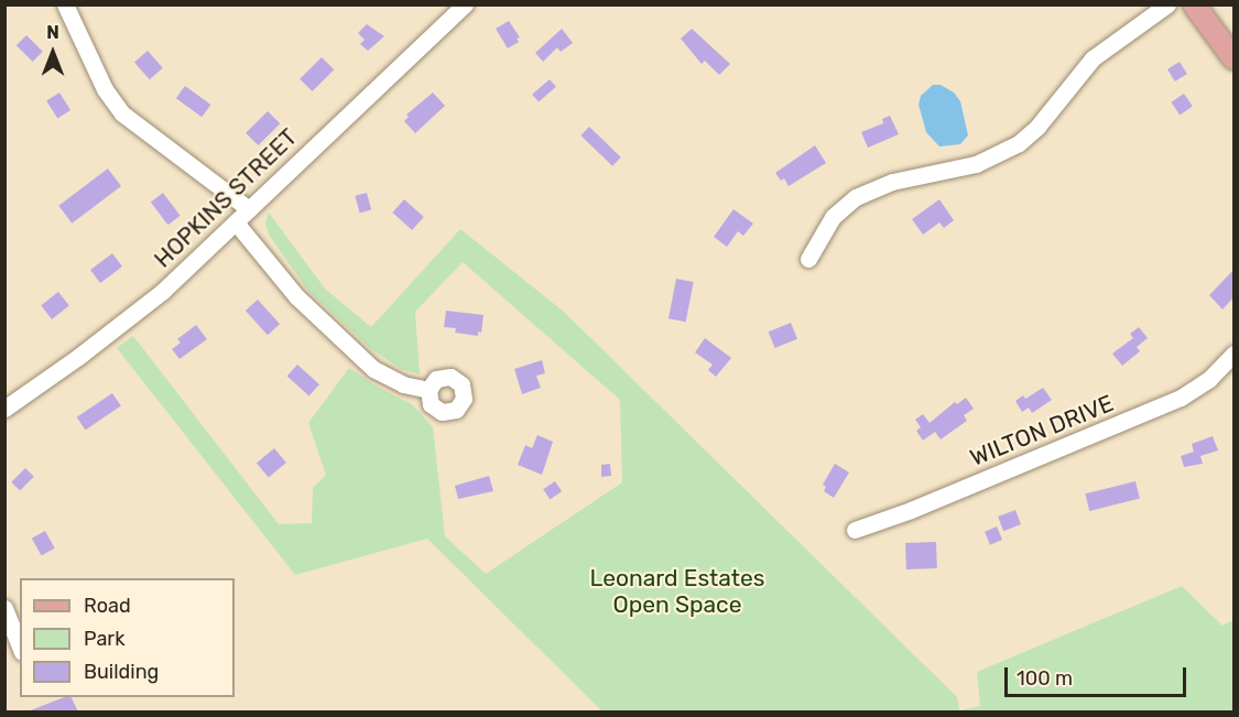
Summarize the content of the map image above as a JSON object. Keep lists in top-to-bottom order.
{
  "streets": {
    "street": ["HOPKINS STREET", "WILTON DRIVE"]
  },
  "parks": ["Leonard Estates Open Space"],
  "legend": ["Road", "Park", "Building"],
  "scale_bar": "100 m",
  "north": "top"
}
